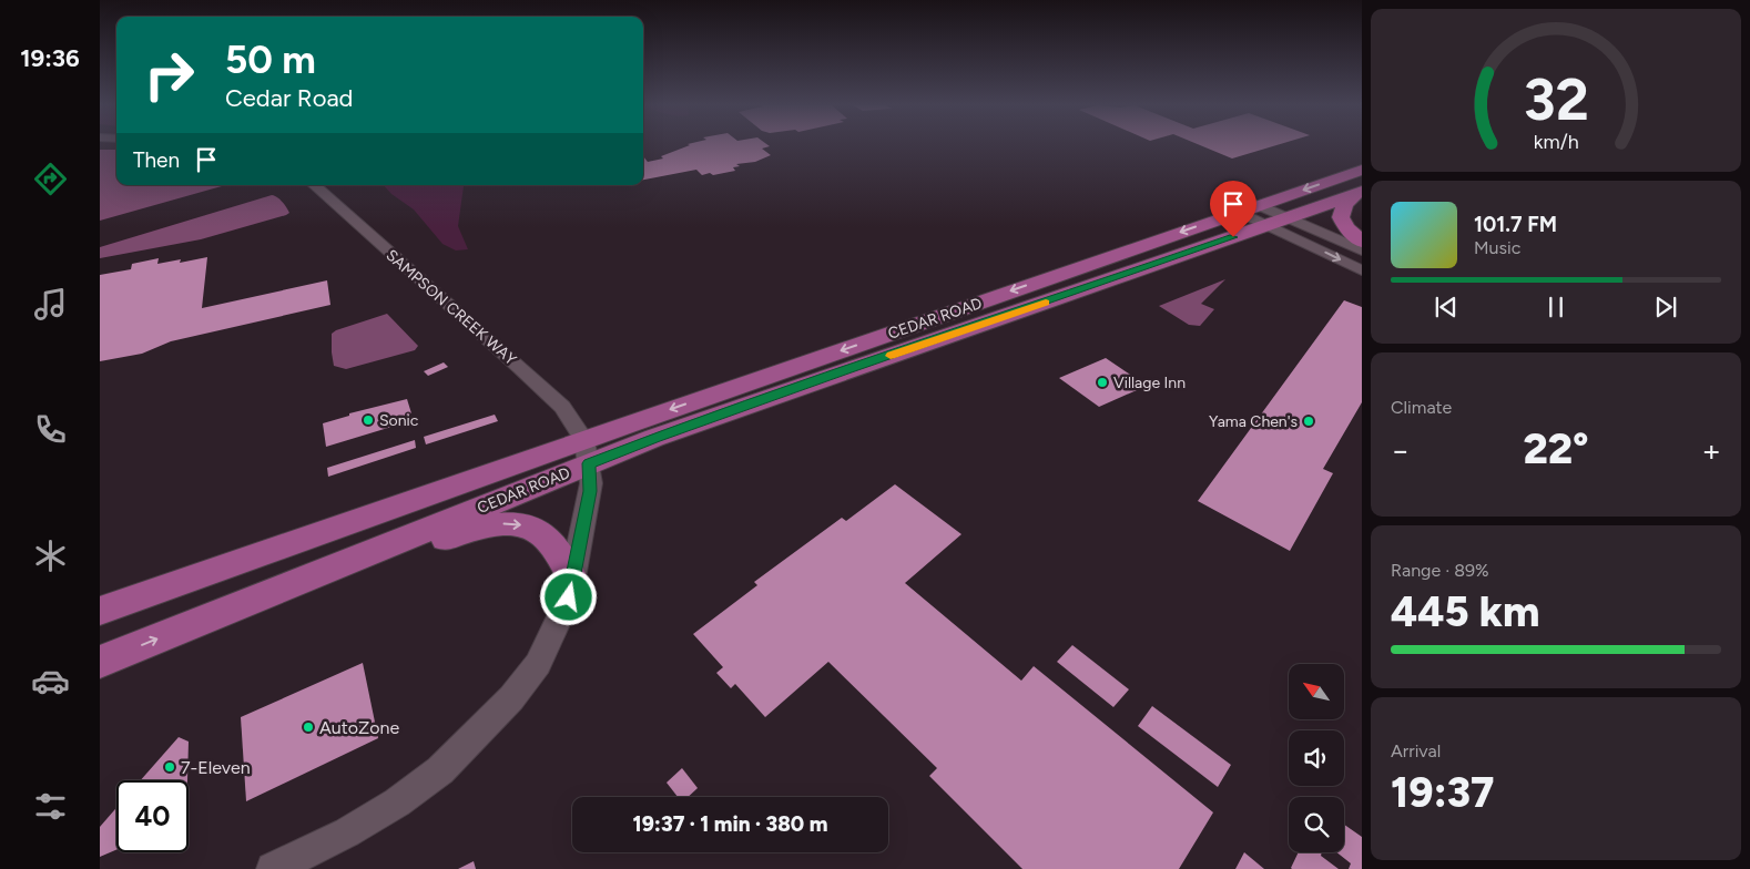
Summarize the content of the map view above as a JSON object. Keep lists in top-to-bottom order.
{
  "streets": {
    "main road": ["CEDAR ROAD"],
    "street": ["SAMPSON CREEK WAY"]
  },
  "crossings": [
    ["SAMPSON CREEK WAY", "CEDAR ROAD"]
  ],
  "places": [
    "Village Inn",
    "Sonic",
    "Yama Chen's",
    "AutoZone",
    "7-Eleven"
  ],
  "north": "top left",
  "page": {
    "tabs": "19:36",
    "turn": ["50 m", "Cedar Road"],
    "then": "Then",
    "song": ["101.7 FM", "Music"],
    "tile": [
      "Climate",
      ["Range · 89%", "445 km"],
      ["Arrival", "19:37"]
    ],
    "heat": ["−", "22°", "+"],
    "limit": "40",
    "trip": "19:37 · 1 min · 380 m",
    "gauge": ["32", "km/h"]
  }
}
